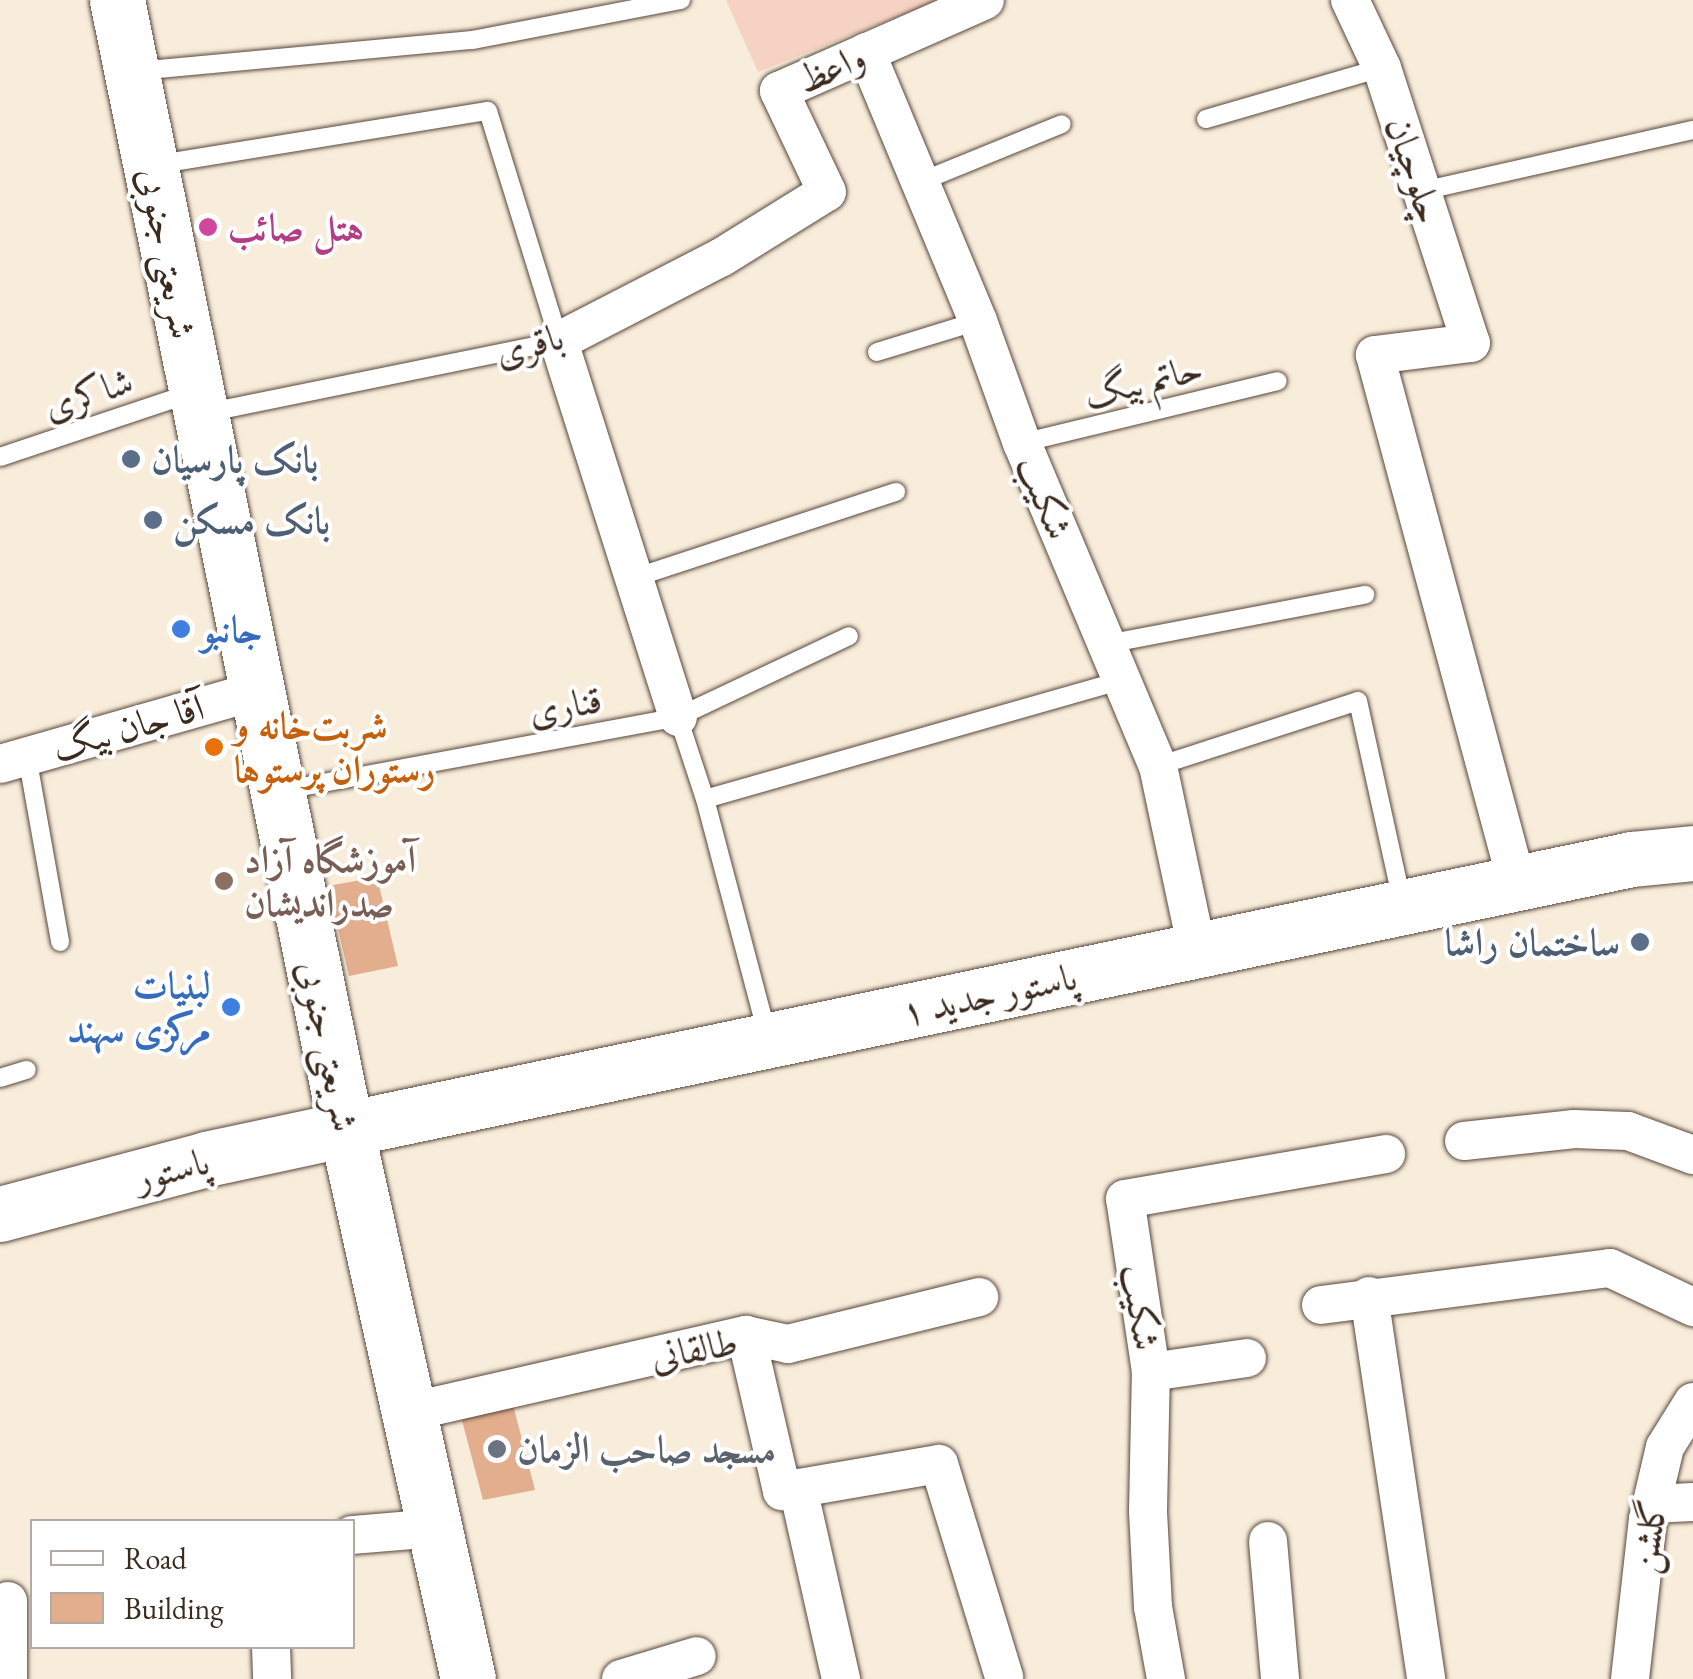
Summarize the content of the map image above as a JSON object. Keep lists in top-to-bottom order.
{
  "streets": {
    "main road": ["شریعتی جنوبی", "پاستور جدید ۱", "پاستور"],
    "street": [
      "واعظ",
      "چلوچیان",
      "باقری",
      "شکیب",
      "آقا جان بیگ",
      "طالقانی",
      "گلشن"
    ],
    "lane": ["حاتم بیگ", "شاکری", "قناری"]
  },
  "crossings": [
    ["واعظ", "باقری"],
    ["واعظ", "شکیب"],
    ["چلوچیان", "پاستور جدید ۱"],
    ["شریعتی جنوبی", "باقری"],
    ["شریعتی جنوبی", "شاکری"],
    ["شریعتی جنوبی", "قناری"],
    ["شریعتی جنوبی", "آقا جان بیگ"],
    ["شریعتی جنوبی", "پاستور جدید ۱"],
    ["شریعتی جنوبی", "پاستور"],
    ["شریعتی جنوبی", "طالقانی"],
    ["باقری", "شاکری"],
    ["حاتم بیگ", "شکیب"],
    ["شکیب", "پاستور جدید ۱"],
    ["پاستور جدید ۱", "پاستور"]
  ],
  "places": [
    "هتل صائب",
    "بانک پارسیان",
    "بانک مسکن",
    "جانبو",
    "شربت‌خانه و رستوران پرستوها",
    "آموزشگاه آزاد صدراندیشان",
    "ساختمان راشا",
    "لبنیات مرکزی سهند",
    "مسجد صاحب الزمان"
  ],
  "legend": ["Road", "Building"]
}
